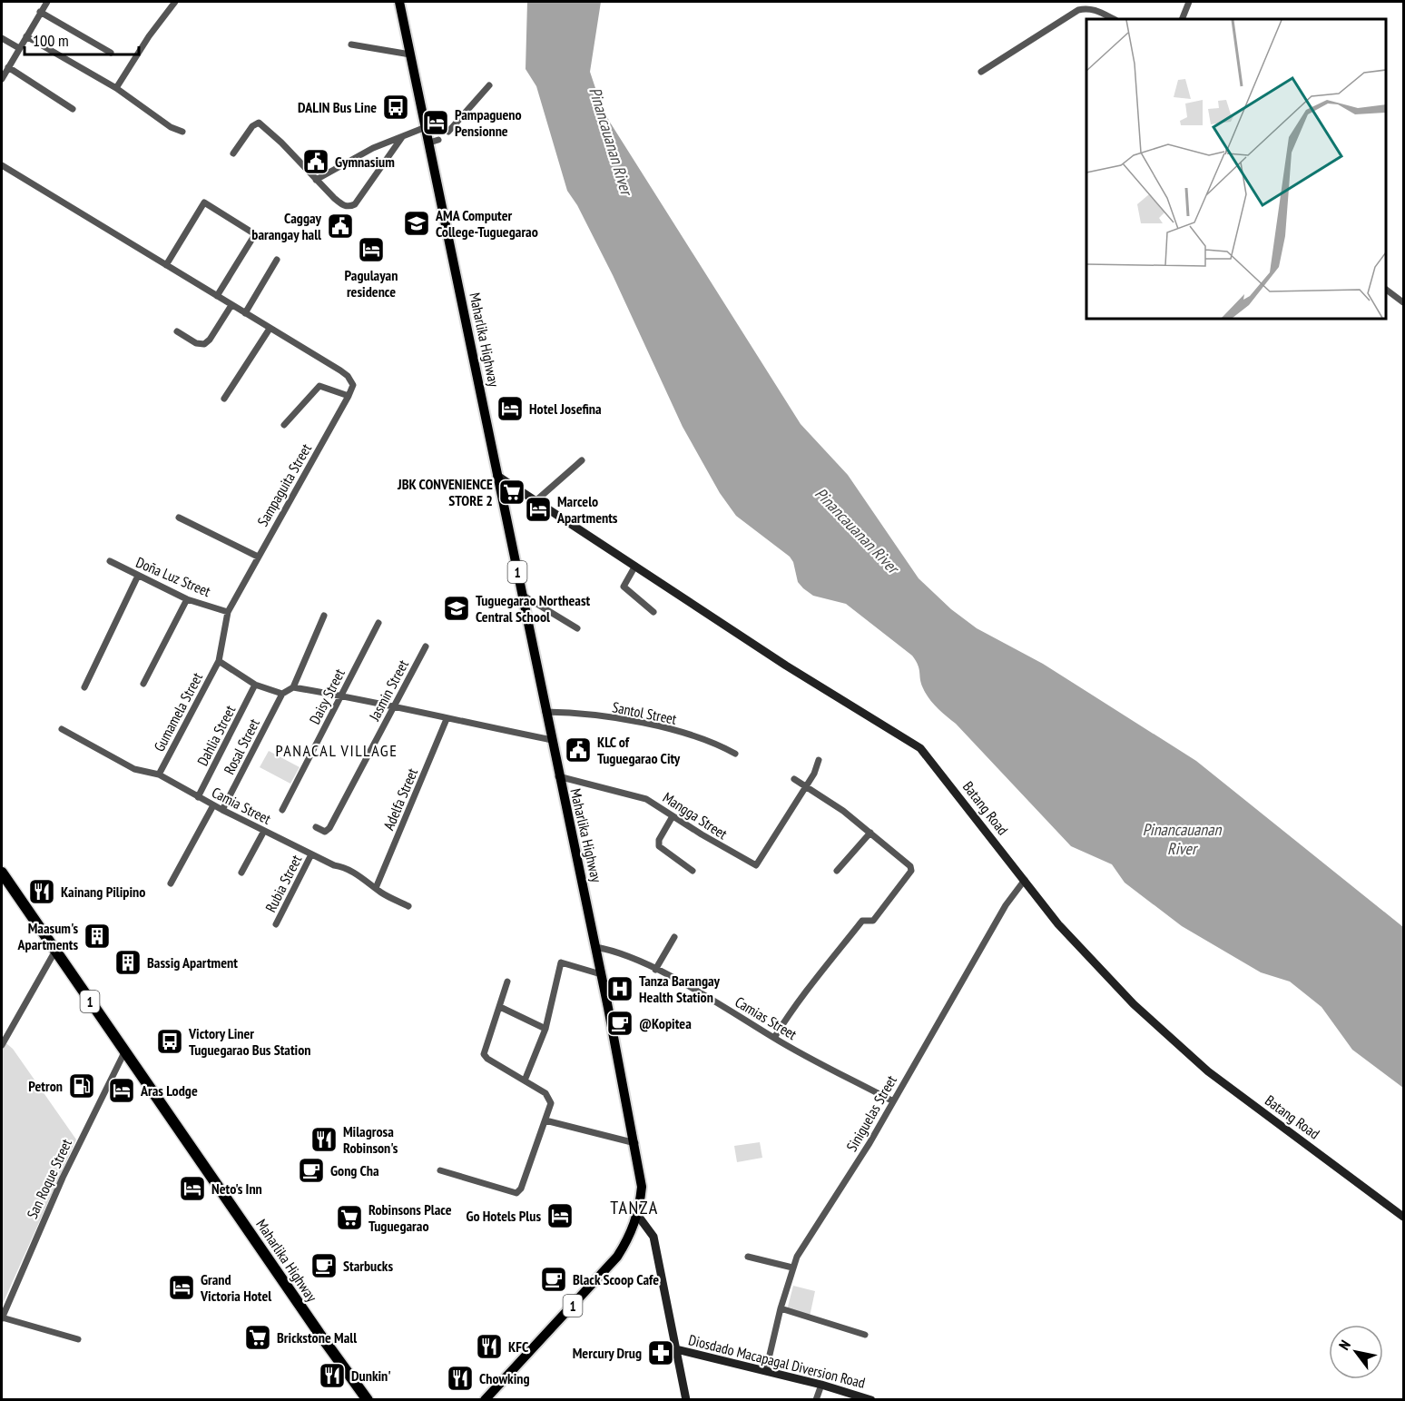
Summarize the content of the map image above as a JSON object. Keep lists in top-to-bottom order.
{
  "streets": {
    "highway": ["Maharlika Highway", "1"],
    "street": [
      "Sampaguita Street",
      "Doña Luz Street",
      "Jasmin Street",
      "Daisy Street",
      "Gumamela Street",
      "Santol Street",
      "Dahlia Street",
      "Rosal Street",
      "Adelfa Street",
      "Camia Street",
      "Batang Road",
      "Mangga Street",
      "Rubia Street",
      "Camias Street",
      "Siniguelas Street",
      "San Roque Street",
      "Diosdado Macapagal Diversion Road"
    ]
  },
  "crossings": [
    ["Maharlika Highway", "Santol Street"],
    ["Maharlika Highway", "Batang Road"],
    ["Maharlika Highway", "Mangga Street"],
    ["Maharlika Highway", "Camias Street"],
    ["Maharlika Highway", "San Roque Street"],
    ["Sampaguita Street", "Doña Luz Street"],
    ["Sampaguita Street", "Gumamela Street"],
    ["Gumamela Street", "Camia Street"],
    ["Dahlia Street", "Camia Street"],
    ["Rosal Street", "Camia Street"],
    ["Adelfa Street", "Camia Street"],
    ["Camia Street", "Rubia Street"],
    ["Batang Road", "Siniguelas Street"],
    ["Camias Street", "Siniguelas Street"],
    ["Siniguelas Street", "Diosdado Macapagal Diversion Road"]
  ],
  "districts": ["PANACAL VILLAGE", "TANZA"],
  "water": ["Pinancauanan River"],
  "places": {
    "bus stop": ["DALIN Bus Line", "Victory Liner Tuguegarao Bus Station"],
    "hotel": [
      "Pampagueno Pensionne",
      "Pagulayan residence",
      "Hotel Josefina",
      "Marcelo Apartments",
      "Aras Lodge",
      "Neto's Inn",
      "Go Hotels Plus",
      "Grand Victoria Hotel"
    ],
    "public building": ["Gymnasium", "Caggay barangay hall", "KLC of Tuguegarao City"],
    "school or university": ["AMA Computer College-Tuguegarao", "Tuguegarao Northeast Central School"],
    "supermarket": ["JBK CONVENIENCE STORE 2", "Robinsons Place Tuguegarao", "Brickstone Mall"],
    "restaurant": [
      "Kainang Pilipino",
      "Milagrosa Robinson's",
      "KFC",
      "Dunkin'",
      "Chowking"
    ],
    "building": ["Maasum's Apartments", "Bassig Apartment"],
    "hospital": ["Tanza Barangay Health Station"],
    "cafe": [
      "@Kopitea",
      "Gong Cha",
      "Starbucks",
      "Black Scoop Cafe"
    ],
    "fuel station": ["Petron"],
    "pharmacy": ["Mercury Drug"]
  },
  "scale_bar": "100 m",
  "north": "top left"
}
